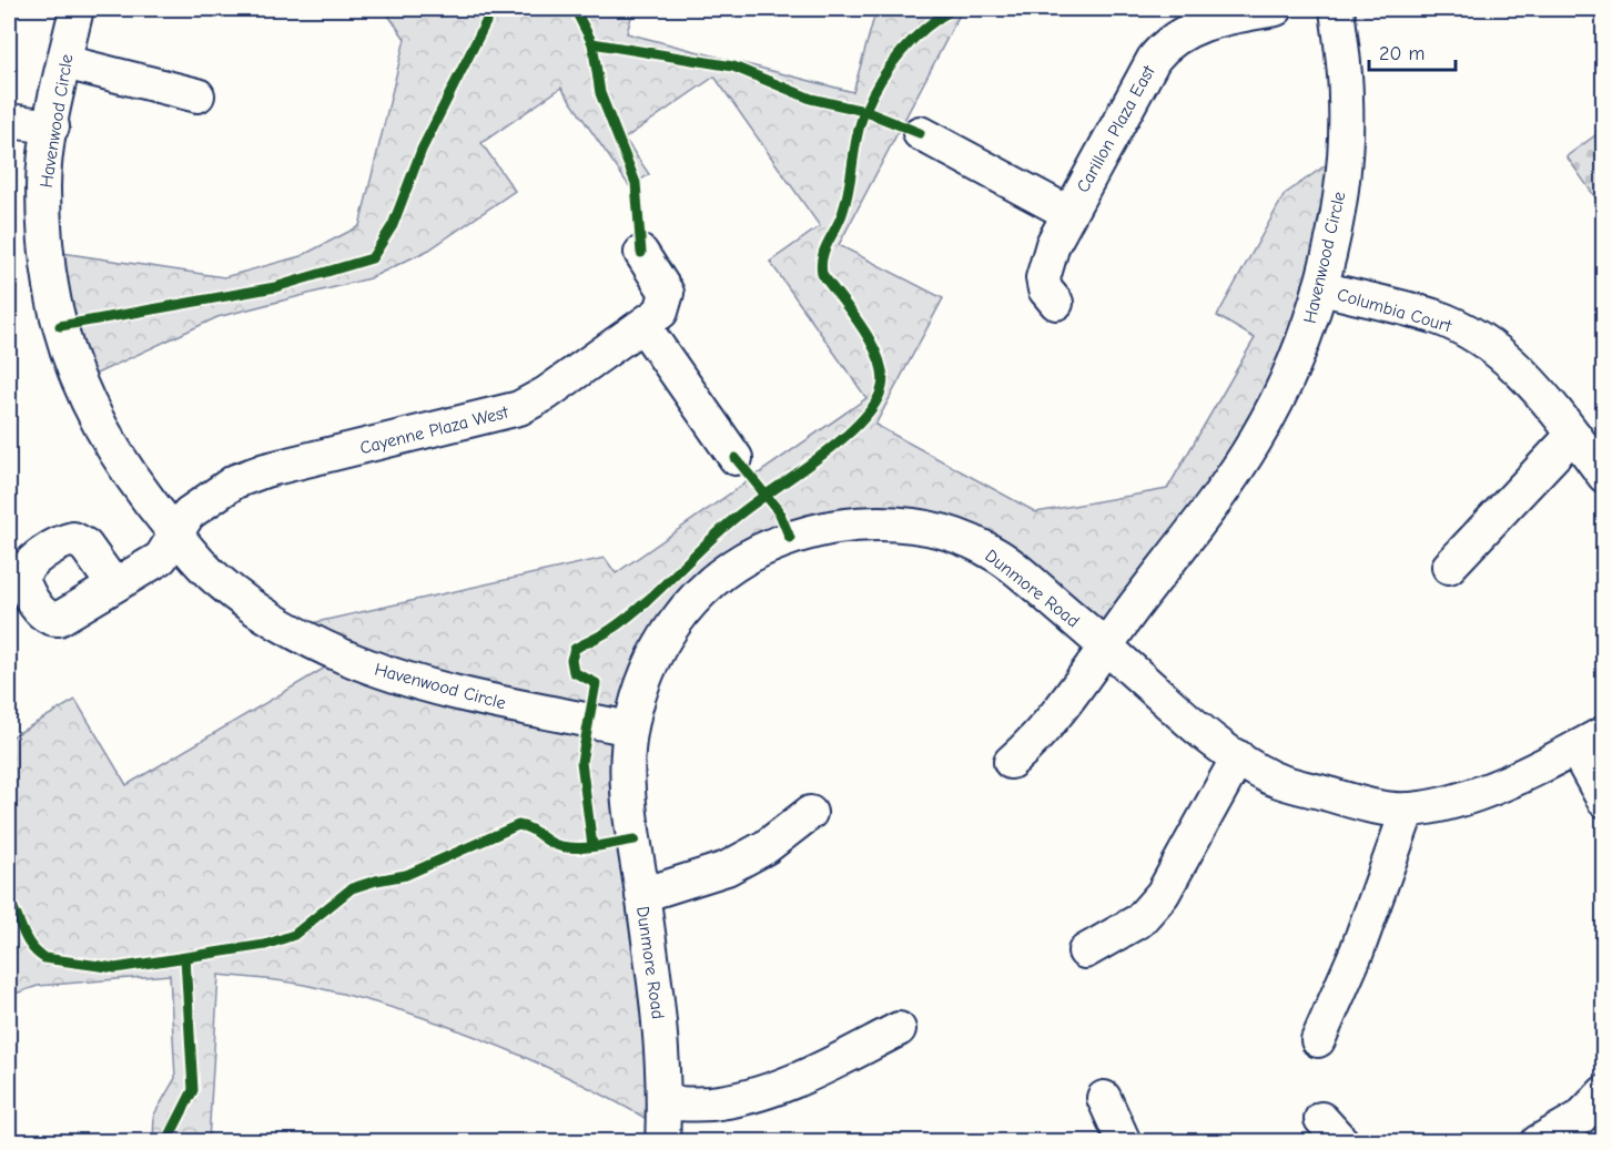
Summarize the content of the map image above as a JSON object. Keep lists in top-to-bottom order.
{
  "streets": {
    "street": [
      "Havenwood Circle",
      "Carillon Plaza East",
      "Columbia Court",
      "Cayenne Plaza West",
      "Dunmore Road"
    ]
  },
  "crossings": [
    ["Havenwood Circle", "Columbia Court"],
    ["Havenwood Circle", "Cayenne Plaza West"],
    ["Havenwood Circle", "Dunmore Road"]
  ],
  "scale_bar": "20 m"
}
